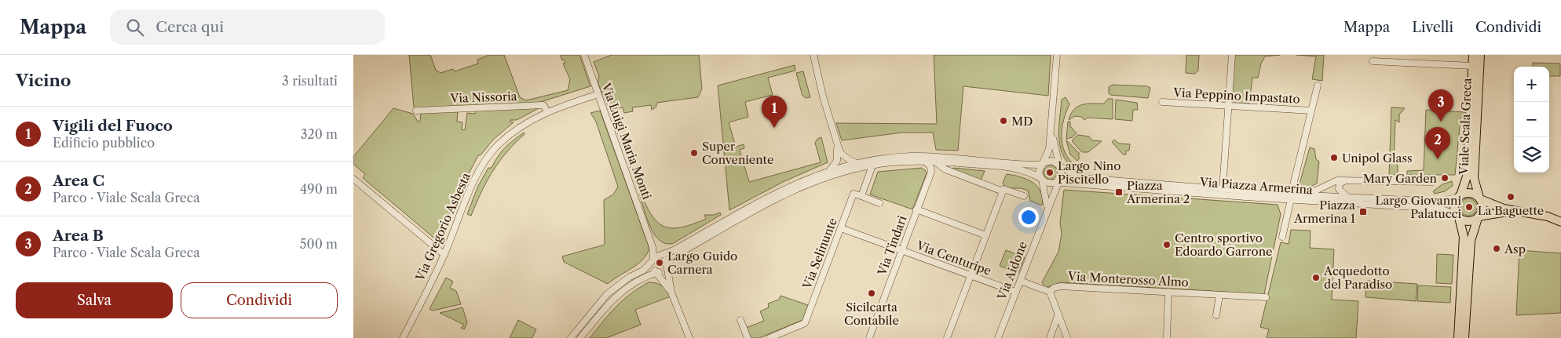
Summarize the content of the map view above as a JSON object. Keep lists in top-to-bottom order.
{
  "streets": {
    "main road": ["Viale Scala Greca"],
    "street": [
      "Via Peppino Impastato",
      "Via Nissoria",
      "Via Luigi Maria Monti",
      "Via Piazza Armerina",
      "Via Gregorio Asbesta",
      "Via Tindari",
      "Via Selinunte",
      "Via Centuripe",
      "Via Aidone",
      "Via Monterosso Almo"
    ]
  },
  "crossings": [
    ["Via Nissoria", "Via Gregorio Asbesta"],
    ["Viale Scala Greca", "Via Piazza Armerina"],
    ["Via Luigi Maria Monti", "Via Gregorio Asbesta"],
    ["Via Piazza Armerina", "Via Aidone"],
    ["Via Tindari", "Via Centuripe"],
    ["Via Selinunte", "Via Centuripe"],
    ["Via Centuripe", "Via Aidone"]
  ],
  "places": {
    "other": [
      "MD",
      "Super Conveniente",
      "Unipol Glass",
      "Largo Nino Piscitello",
      "Mary Garden",
      "La Baguette",
      "Largo Giovanni Palatucci",
      "Centro sportivo Edoardo Garrone",
      "Asp",
      "Largo Guido Carnera",
      "Acquedotto del Paradiso",
      "Sicilcarta Contabile"
    ],
    "transit": ["Piazza Armerina 2", "Piazza Armerina 1"]
  },
  "page": {
    "header": "Mappa",
    "search": "Cerca qui",
    "nav": ["Mappa", "Livelli", "Condividi"],
    "heading": ["Vicino", "3 risultati"],
    "map_buttons": ["+", "−"],
    "pins": ["3", "1", "2"],
    "list": [
      {
        "mark": "1",
        "name": "Vigili del Fuoco",
        "note": "Edificio pubblico",
        "value": "320 m"
      },
      {
        "mark": "2",
        "name": "Area C",
        "note": "Parco · Viale Scala Greca",
        "value": "490 m"
      },
      {
        "mark": "3",
        "name": "Area B",
        "note": "Parco · Viale Scala Greca",
        "value": "500 m"
      }
    ],
    "buttons": ["Salva", "Condividi"]
  }
}
